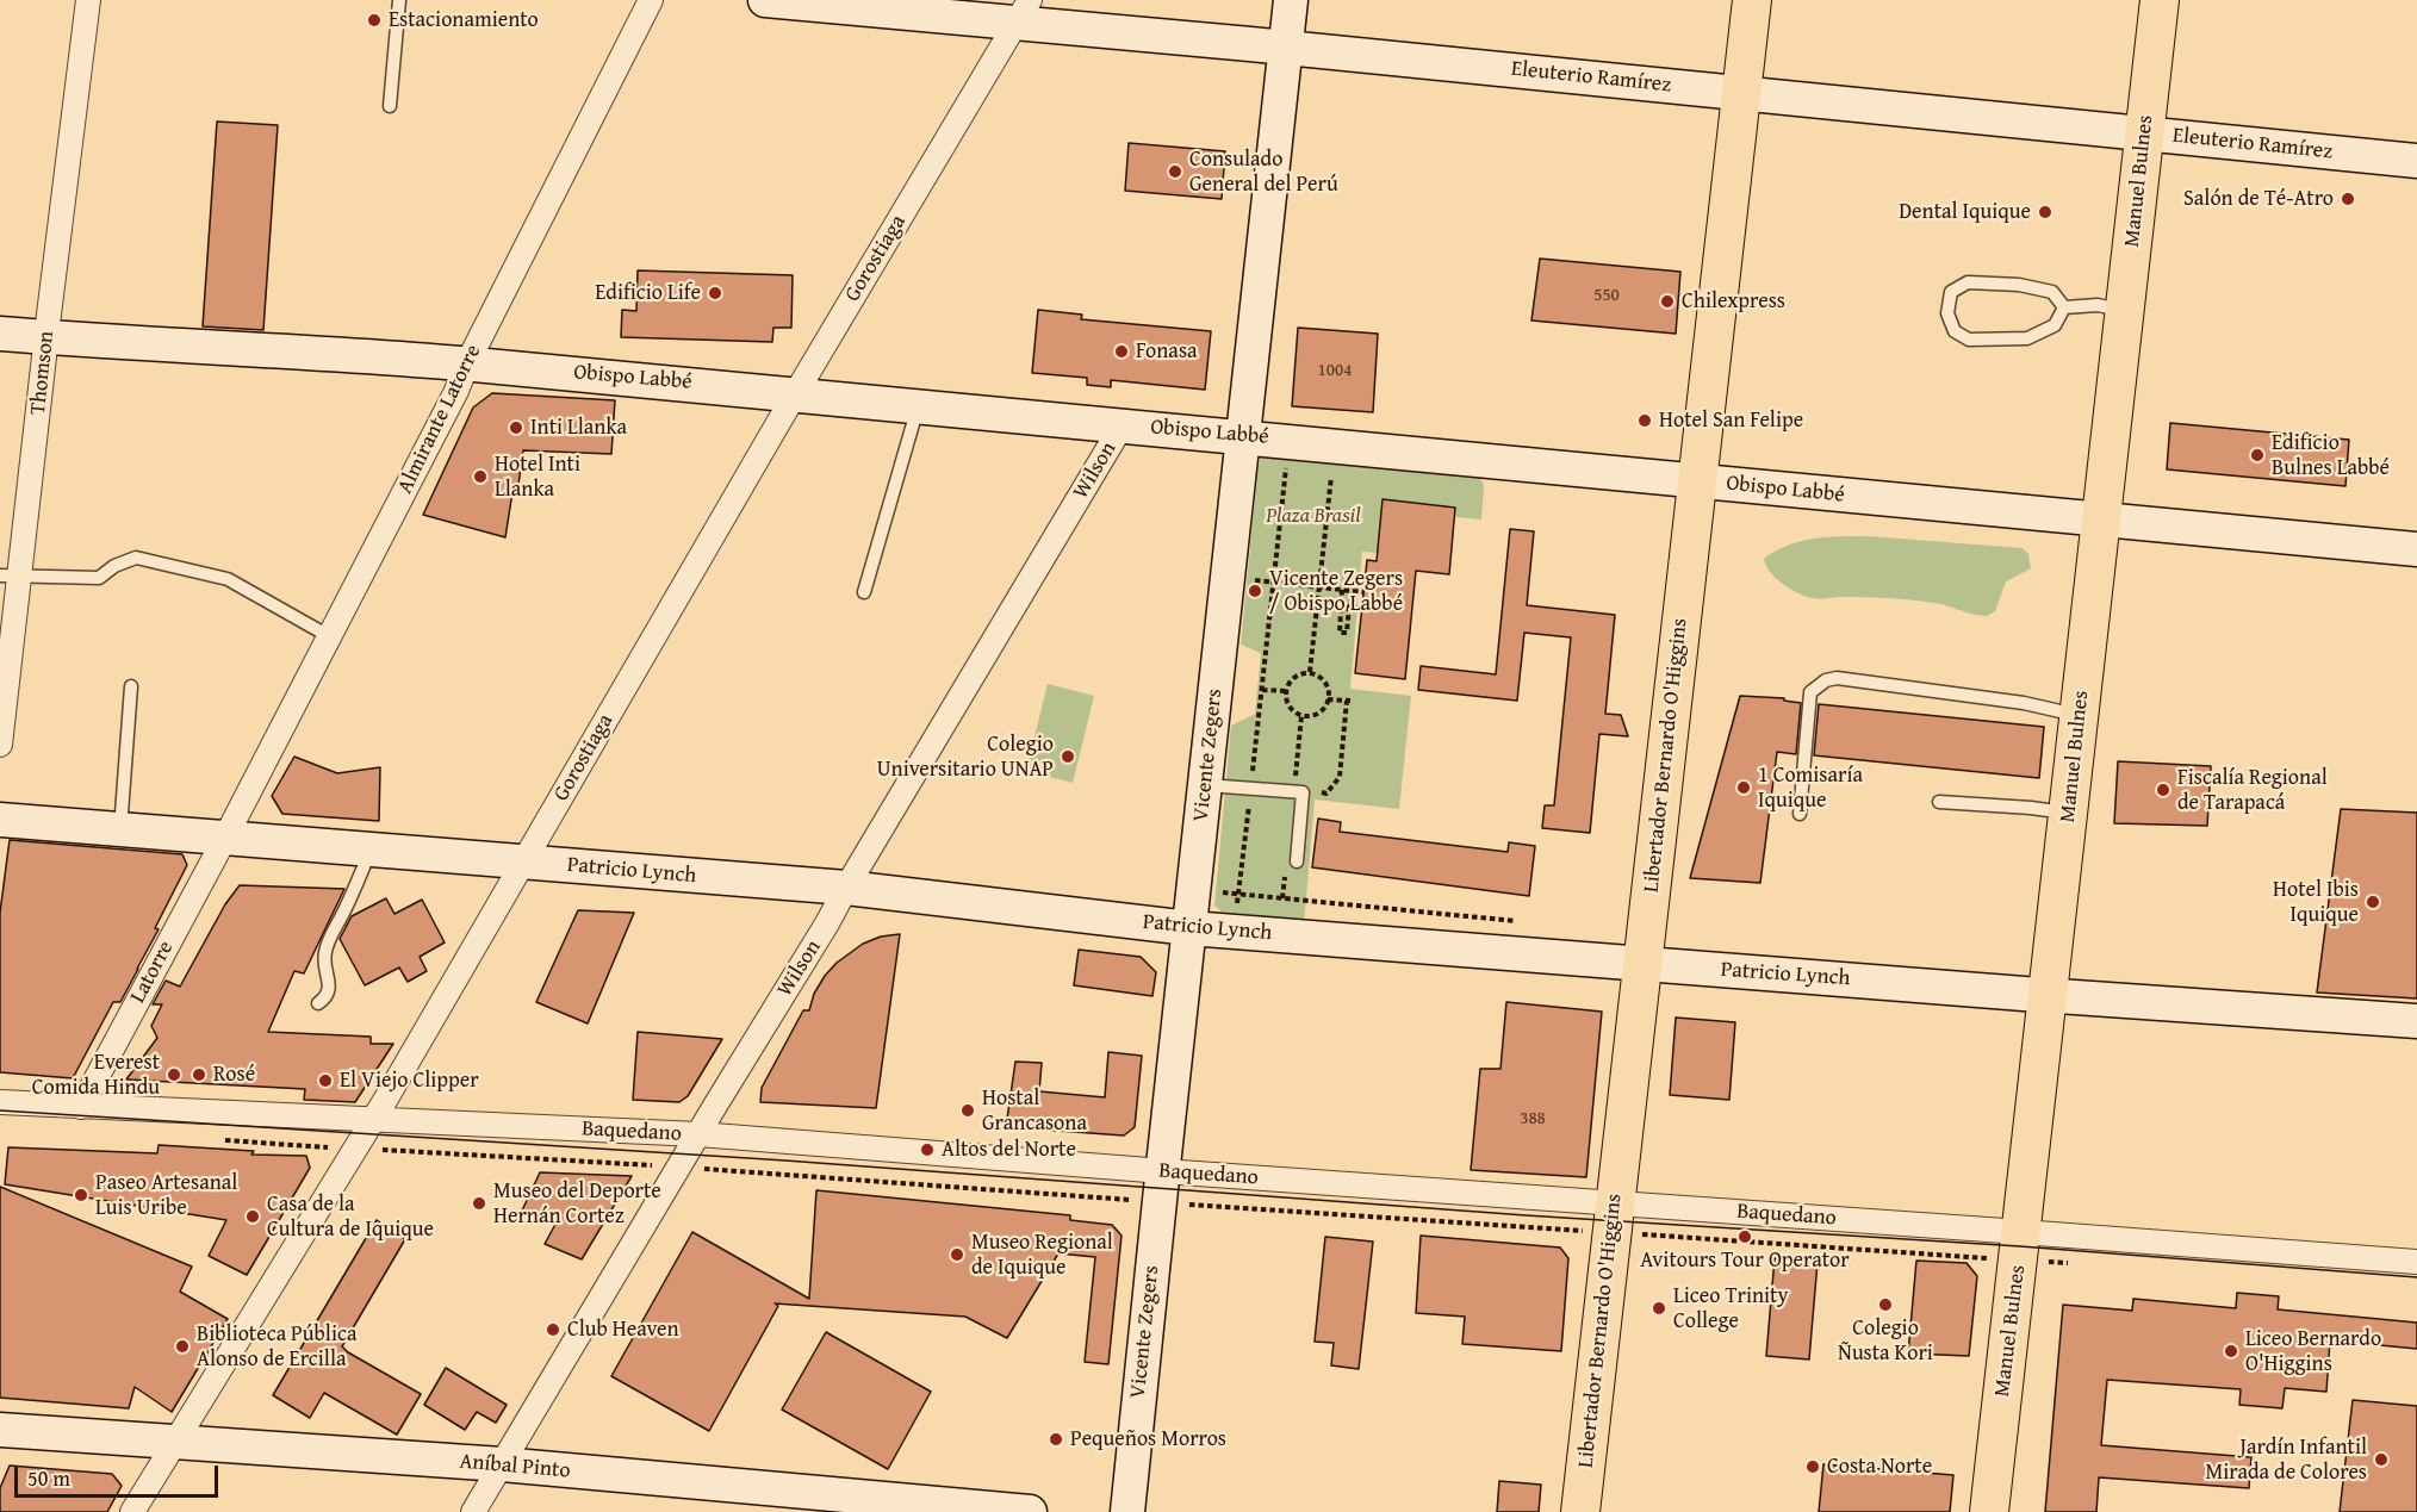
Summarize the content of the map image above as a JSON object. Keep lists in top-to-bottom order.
{
  "streets": {
    "main road": ["Manuel Bulnes", "Libertador Bernardo O'Higgins"],
    "street": [
      "Eleuterio Ramírez",
      "Gorostiaga",
      "Thomson",
      "Obispo Labbé",
      "Almirante Latorre",
      "Wilson",
      "Vicente Zegers",
      "Patricio Lynch",
      "Latorre",
      "Baquedano",
      "Aníbal Pinto"
    ]
  },
  "crossings": [
    ["Eleuterio Ramírez", "Manuel Bulnes"],
    ["Eleuterio Ramírez", "Gorostiaga"],
    ["Eleuterio Ramírez", "Vicente Zegers"],
    ["Eleuterio Ramírez", "Libertador Bernardo O'Higgins"],
    ["Manuel Bulnes", "Obispo Labbé"],
    ["Manuel Bulnes", "Patricio Lynch"],
    ["Manuel Bulnes", "Baquedano"],
    ["Gorostiaga", "Obispo Labbé"],
    ["Gorostiaga", "Patricio Lynch"],
    ["Gorostiaga", "Baquedano"],
    ["Gorostiaga", "Aníbal Pinto"],
    ["Thomson", "Obispo Labbé"],
    ["Obispo Labbé", "Almirante Latorre"],
    ["Obispo Labbé", "Wilson"],
    ["Obispo Labbé", "Vicente Zegers"],
    ["Obispo Labbé", "Libertador Bernardo O'Higgins"],
    ["Almirante Latorre", "Patricio Lynch"],
    ["Almirante Latorre", "Latorre"],
    ["Wilson", "Patricio Lynch"],
    ["Wilson", "Baquedano"],
    ["Wilson", "Aníbal Pinto"],
    ["Vicente Zegers", "Patricio Lynch"],
    ["Vicente Zegers", "Baquedano"],
    ["Libertador Bernardo O'Higgins", "Patricio Lynch"],
    ["Libertador Bernardo O'Higgins", "Baquedano"],
    ["Patricio Lynch", "Latorre"],
    ["Latorre", "Baquedano"]
  ],
  "parks": ["Plaza Brasil"],
  "places": [
    "Estacionamiento",
    "Consulado General del Perú",
    "Salón de Té-Atro",
    "Dental Iquique",
    "Edificio Life",
    "Chilexpress",
    "Fonasa",
    "Hotel San Felipe",
    "Inti Llanka",
    "Edificio Bulnes Labbé",
    "Hotel Inti Llanka",
    "Vicente Zegers / Obispo Labbé",
    "Colegio Universitario UNAP",
    "1 Comisaría Iquique",
    "Fiscalía Regional de Tarapacá",
    "Hotel Ibis Iquique",
    "Everest Comida Hindu",
    "Rosé",
    "El Viejo Clipper",
    "Hostal Grancasona",
    "Altos del Norte",
    "Paseo Artesanal Luis Uribe",
    "Museo del Deporte Hernán Cortez",
    "Casa de la Cultura de Iquique",
    "Avitours Tour Operator",
    "Museo Regional de Iquique",
    "Colegio Ñusta Kori",
    "Liceo Trinity College",
    "Club Heaven",
    "Biblioteca Pública Alonso de Ercilla",
    "Liceo Bernardo O'Higgins",
    "Pequeños Morros",
    "Jardín Infantil Mirada de Colores",
    "Costa Norte"
  ],
  "house_numbers": ["550", "1004", "388"],
  "scale_bar": "50 m"
}
